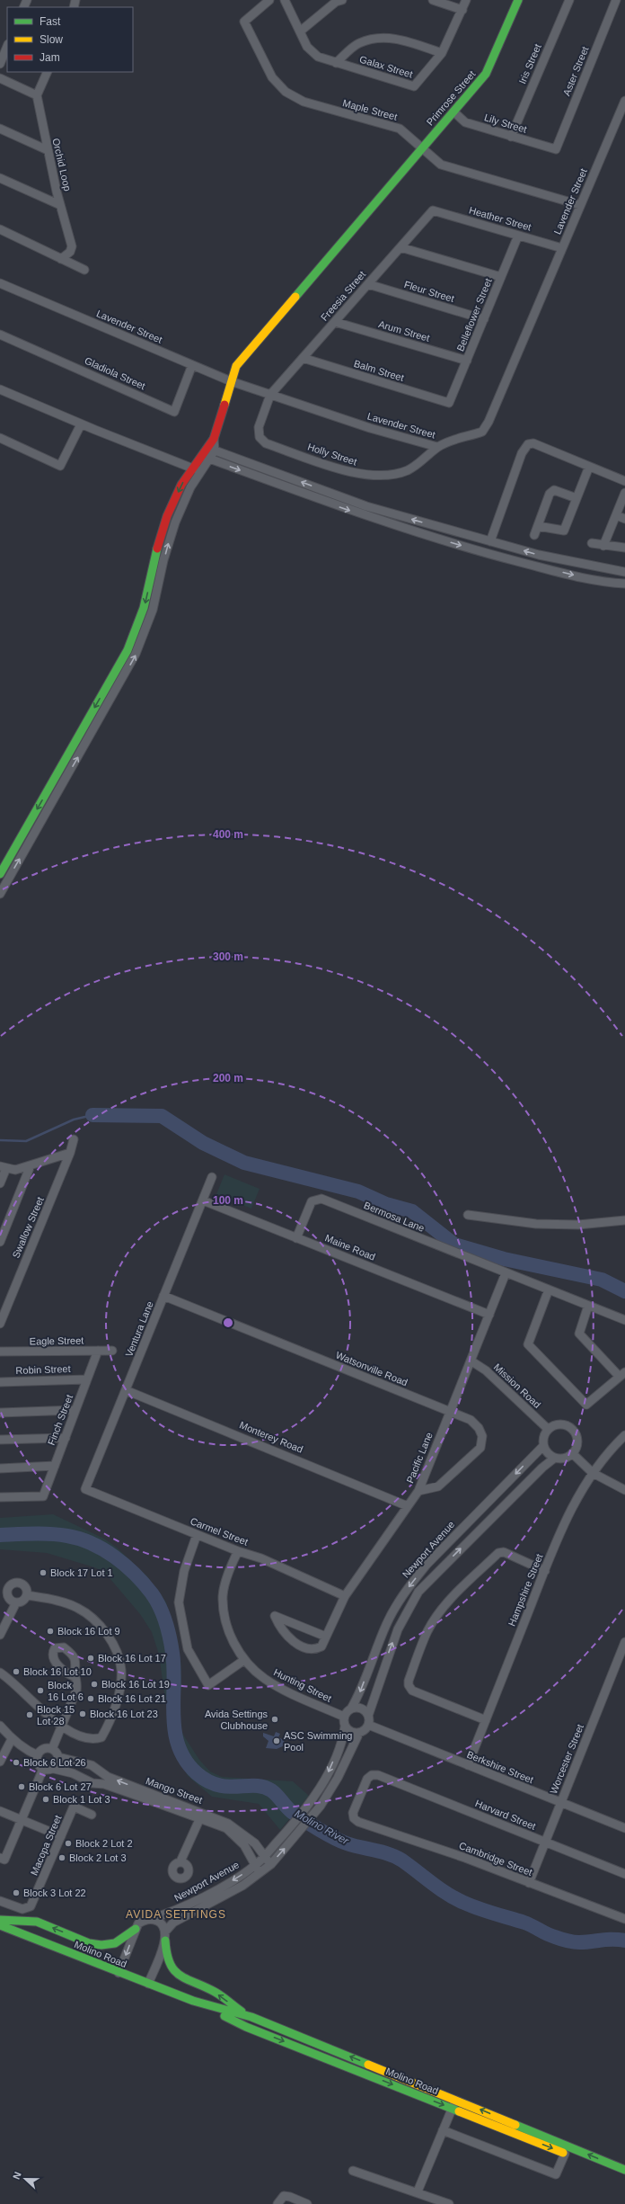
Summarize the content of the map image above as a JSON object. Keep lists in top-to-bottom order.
{
  "streets": {
    "main road": ["Primrose Street", "Molino Road"],
    "street": [
      "Iris Street",
      "Galax Street",
      "Aster Street",
      "Maple Street",
      "Lily Street",
      "Orchid Loop",
      "Lavender Street",
      "Heather Street",
      "Fleur Street",
      "Freesia Street",
      "Belleflower Street",
      "Arum Street",
      "Balm Street",
      "Gladiola Street",
      "Holly Street",
      "Bermosa Lane",
      "Swallow Street",
      "Maine Road",
      "Ventura Lane",
      "Eagle Street",
      "Watsonville Road",
      "Robin Street",
      "Mission Road",
      "Finch Street",
      "Monterey Road",
      "Pacific Lane",
      "Carmel Street",
      "Newport Avenue",
      "Hampshire Street",
      "Hunting Street",
      "Worcester Street",
      "Berkshire Street",
      "Mango Street",
      "Harvard Street",
      "Macopa Street",
      "Cambridge Street"
    ]
  },
  "crossings": [
    ["Iris Street", "Lily Street"],
    ["Aster Street", "Lily Street"],
    ["Primrose Street", "Maple Street"],
    ["Primrose Street", "Lily Street"],
    ["Primrose Street", "Lavender Street"],
    ["Maple Street", "Lavender Street"],
    ["Lavender Street", "Heather Street"],
    ["Lavender Street", "Freesia Street"],
    ["Lavender Street", "Gladiola Street"],
    ["Lavender Street", "Holly Street"],
    ["Heather Street", "Freesia Street"],
    ["Heather Street", "Belleflower Street"],
    ["Fleur Street", "Freesia Street"],
    ["Fleur Street", "Belleflower Street"],
    ["Freesia Street", "Arum Street"],
    ["Freesia Street", "Balm Street"],
    ["Freesia Street", "Holly Street"],
    ["Belleflower Street", "Arum Street"],
    ["Belleflower Street", "Balm Street"],
    ["Bermosa Lane", "Maine Road"],
    ["Bermosa Lane", "Pacific Lane"],
    ["Maine Road", "Ventura Lane"],
    ["Maine Road", "Pacific Lane"],
    ["Ventura Lane", "Watsonville Road"],
    ["Ventura Lane", "Monterey Road"],
    ["Ventura Lane", "Carmel Street"],
    ["Eagle Street", "Finch Street"],
    ["Watsonville Road", "Pacific Lane"],
    ["Robin Street", "Finch Street"],
    ["Mission Road", "Pacific Lane"],
    ["Mission Road", "Newport Avenue"],
    ["Monterey Road", "Pacific Lane"],
    ["Pacific Lane", "Carmel Street"],
    ["Carmel Street", "Hunting Street"],
    ["Newport Avenue", "Hunting Street"],
    ["Newport Avenue", "Berkshire Street"],
    ["Newport Avenue", "Mango Street"],
    ["Hampshire Street", "Berkshire Street"],
    ["Hunting Street", "Berkshire Street"],
    ["Worcester Street", "Berkshire Street"],
    ["Worcester Street", "Harvard Street"],
    ["Worcester Street", "Cambridge Street"],
    ["Harvard Street", "Cambridge Street"]
  ],
  "one_way": ["Primrose Street"],
  "districts": ["AVIDA SETTINGS"],
  "water": ["Molino River"],
  "places": [
    "Block 17 Lot 1",
    "Block 16 Lot 9",
    "Block 16 Lot 17",
    "Block 16 Lot 10",
    "Block 16 Lot 19",
    "Block 16 Lot 6",
    "Block 16 Lot 21",
    "Block 16 Lot 23",
    "Block 15 Lot 28",
    "Avida Settings Clubhouse",
    "ASC Swimming Pool",
    "Block 6 Lot 26",
    "Block 6 Lot 27",
    "Block 1 Lot 3",
    "Block 2 Lot 2",
    "Block 2 Lot 3",
    "Block 3 Lot 22"
  ],
  "legend": ["Fast", "Slow", "Jam"],
  "north": "left",
  "rings": [
    "400 m",
    "300 m",
    "200 m",
    "100 m"
  ]
}
